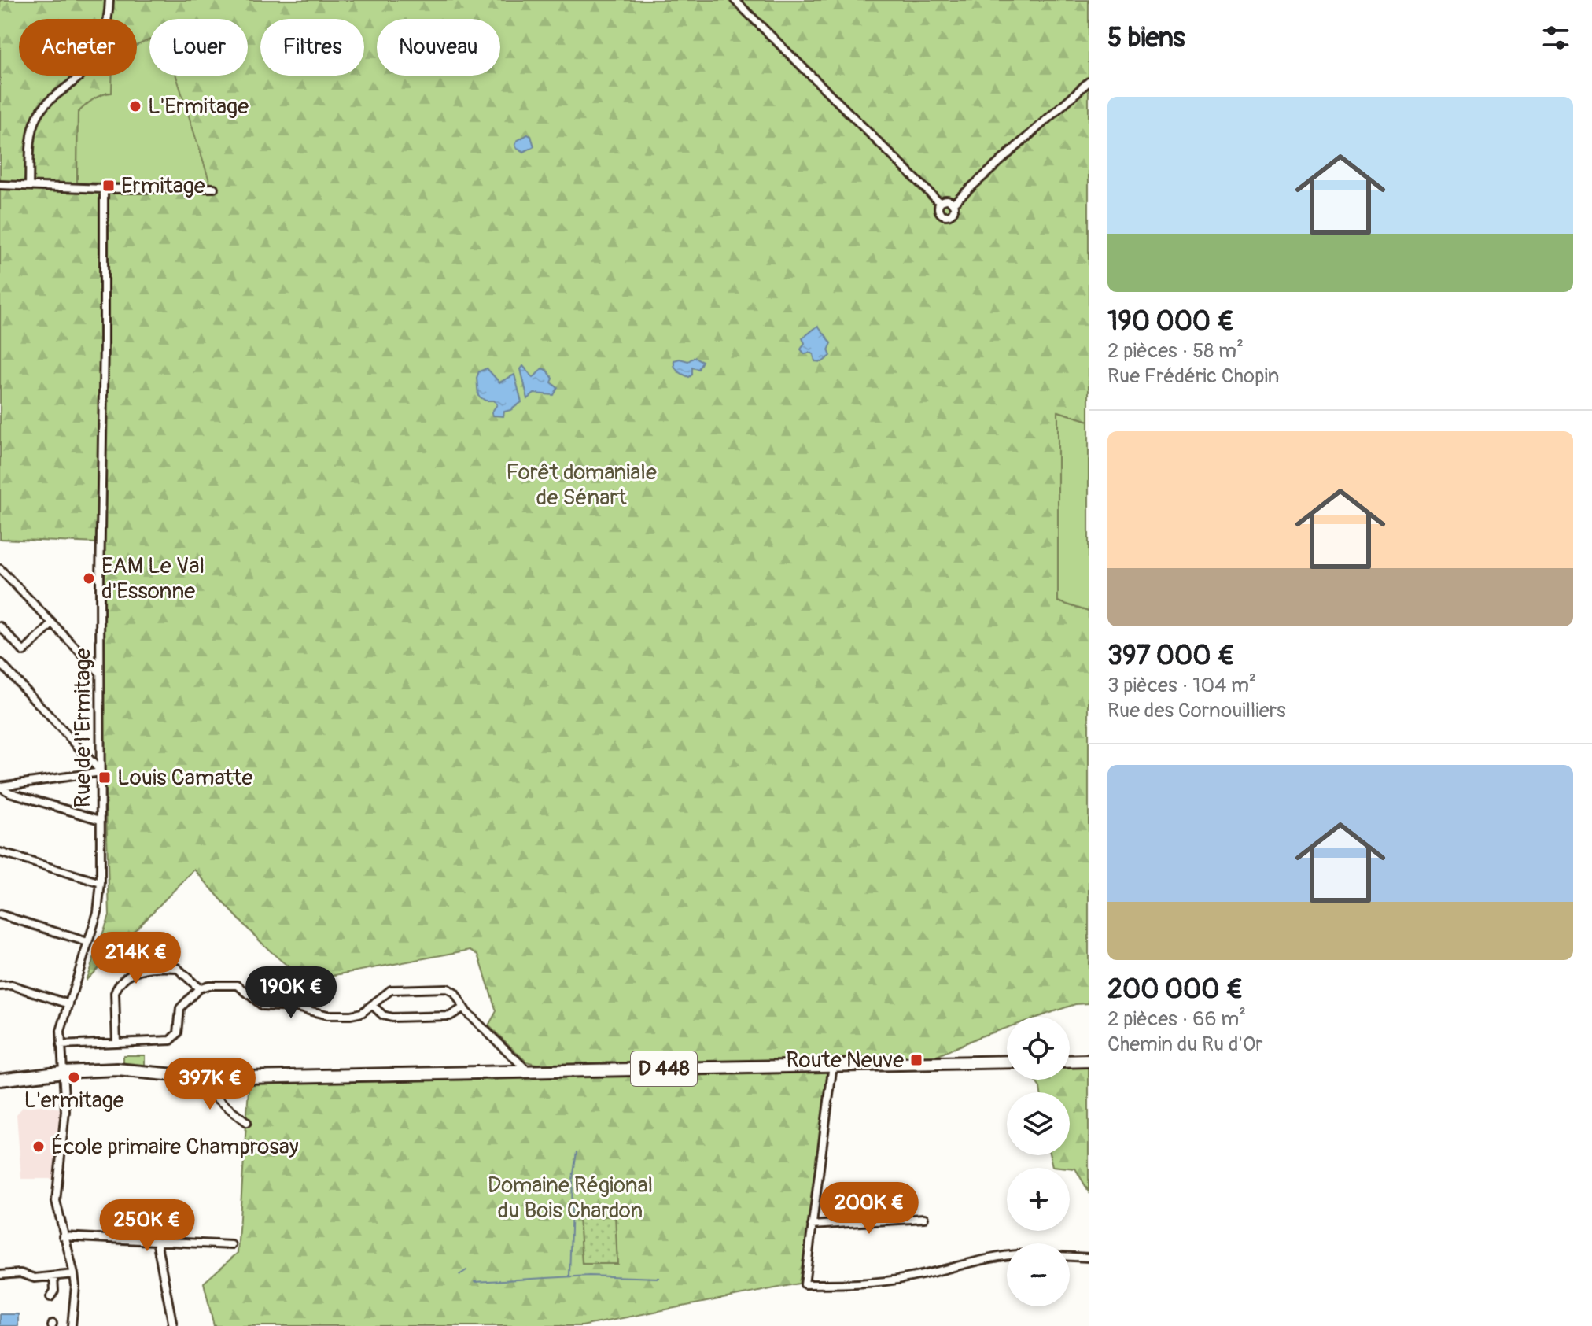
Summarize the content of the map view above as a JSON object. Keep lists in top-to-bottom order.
{
  "streets": {
    "main road": ["D 448"],
    "street": ["Rue de l'Ermitage"]
  },
  "crossings": [
    ["Rue de l'Ermitage", "D 448"]
  ],
  "parks": ["Forêt domaniale de Sénart", "Domaine Régional du Bois Chardon"],
  "places": {
    "other": [
      "L'Ermitage",
      "EAM Le Val d'Essonne",
      "L'ermitage",
      "École primaire Champrosay"
    ],
    "transit": ["Ermitage", "Louis Camatte", "Route Neuve"]
  },
  "page": {
    "heading": "5 biens",
    "chip": [
      "Acheter",
      "Louer",
      "Filtres",
      "Nouveau"
    ],
    "list": [
      {
        "name": "190 000 €",
        "note": "2 pièces · 58 m² · Rue Frédéric Chopin"
      },
      {
        "name": "397 000 €",
        "note": "3 pièces · 104 m² · Rue des Cornouilliers"
      },
      {
        "name": "200 000 €",
        "note": "2 pièces · 66 m² · Chemin du Ru d'Or"
      }
    ],
    "price": [
      "214K €",
      "190K €",
      "397K €",
      "200K €",
      "250K €"
    ],
    "map_buttons": ["+", "−"]
  }
}
